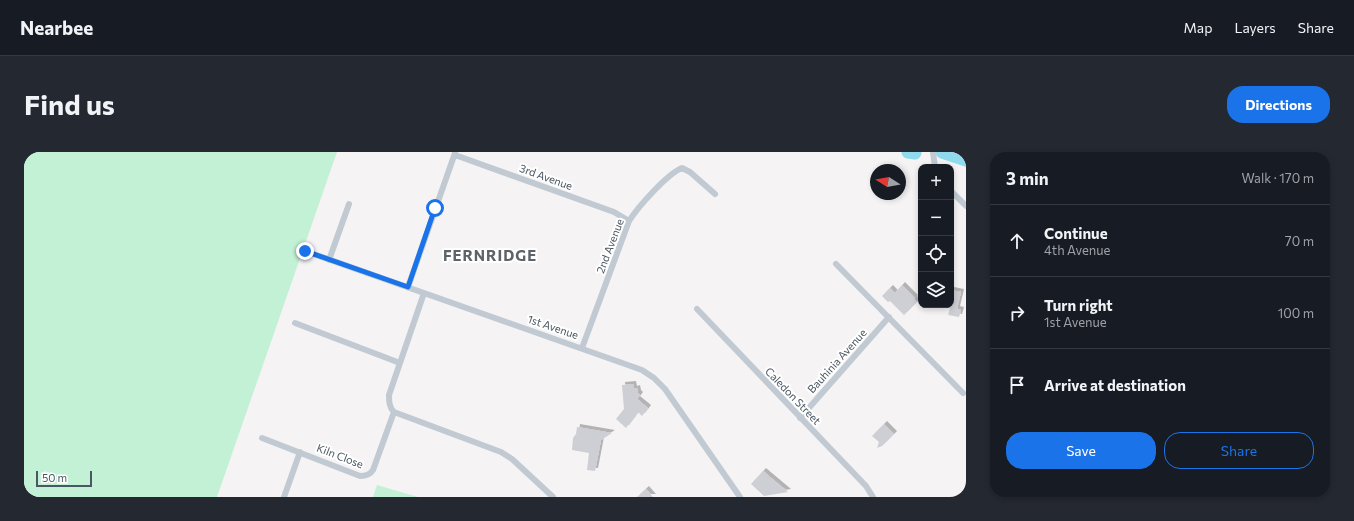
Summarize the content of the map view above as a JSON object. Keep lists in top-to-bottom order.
{
  "streets": {
    "street": [
      "3rd Avenue",
      "2nd Avenue",
      "1st Avenue",
      "Bauhinia Avenue",
      "Caledon Street",
      "Kiln Close"
    ]
  },
  "crossings": [
    ["3rd Avenue", "2nd Avenue"],
    ["2nd Avenue", "1st Avenue"],
    ["Bauhinia Avenue", "Caledon Street"]
  ],
  "districts": ["FERNRIDGE"],
  "scale_bar": "50 m",
  "north": "left",
  "page": {
    "header": "Nearbee",
    "nav": ["Map", "Layers", "Share"],
    "buttons": [
      "Directions",
      ["Save", "Share"]
    ],
    "title": "Find us",
    "heading": ["3 min", "Walk · 170 m"],
    "map_buttons": ["+", "−"],
    "list": [
      ["Continue", "4th Avenue", "70 m"],
      ["Turn right", "1st Avenue", "100 m"],
      "Arrive at destination"
    ],
    "scale": "50 m"
  }
}
